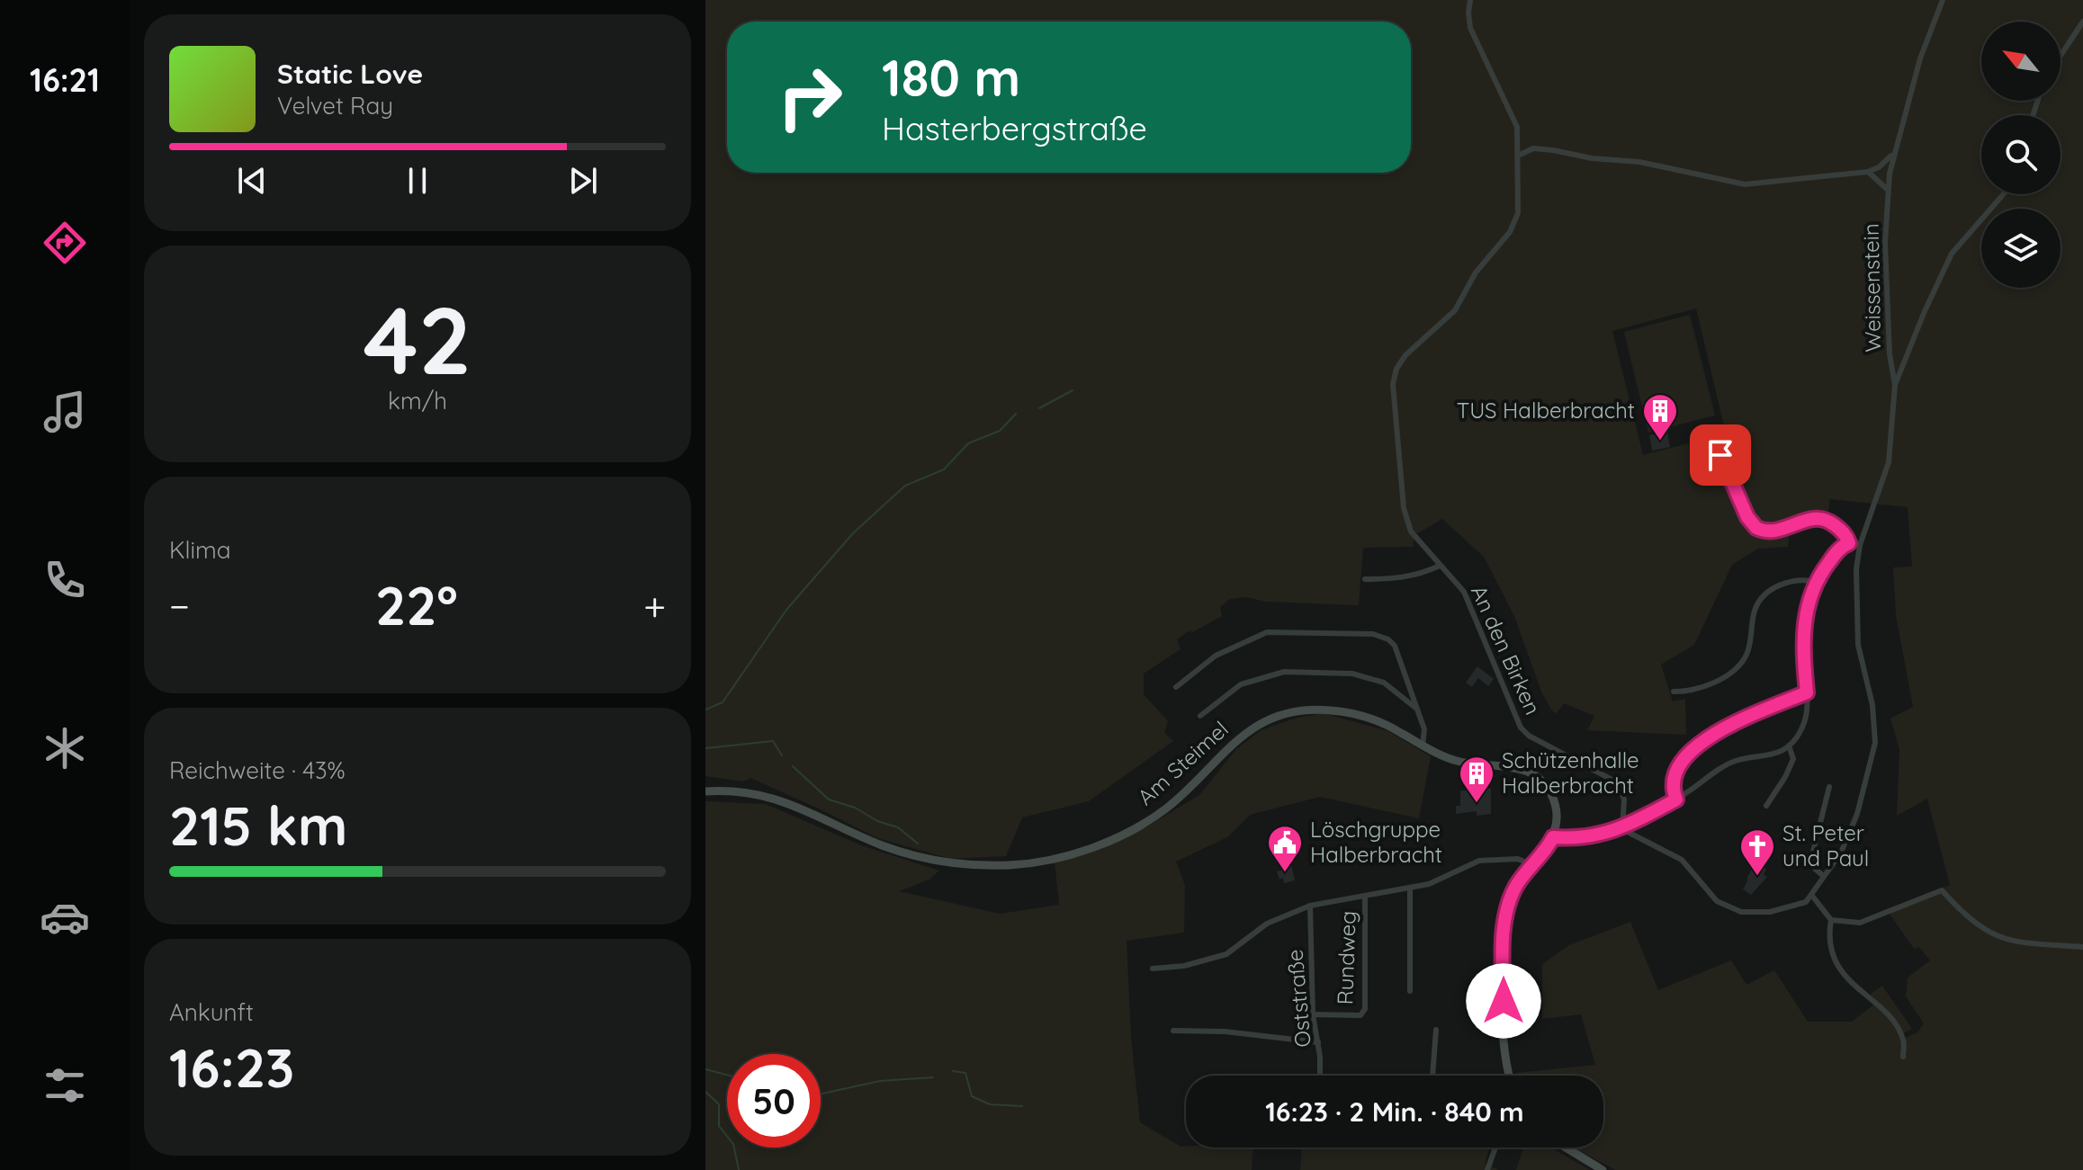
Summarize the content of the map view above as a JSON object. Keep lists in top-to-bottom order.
{
  "streets": {
    "main road": ["Am Steimel"],
    "street": [
      "Weissenstein",
      "An den Birken",
      "Rundweg",
      "Oststraße"
    ]
  },
  "crossings": [
    ["Rundweg", "Oststraße"]
  ],
  "places": {
    "building": ["TUS Halberbracht", "Schützenhalle Halberbracht"],
    "public building": ["Löschgruppe Halberbracht"],
    "church": ["St. Peter und Paul"]
  },
  "north": "top left",
  "page": {
    "tabs": "16:21",
    "turn": ["180 m", "Hasterbergstraße"],
    "song": ["Static Love", "Velvet Ray"],
    "tile": [
      ["42", "km/h"],
      "Klima",
      ["Reichweite · 43%", "215 km"],
      ["Ankunft", "16:23"]
    ],
    "heat": ["−", "22°", "+"],
    "limit": "50",
    "trip": "16:23 · 2 Min. · 840 m"
  }
}
